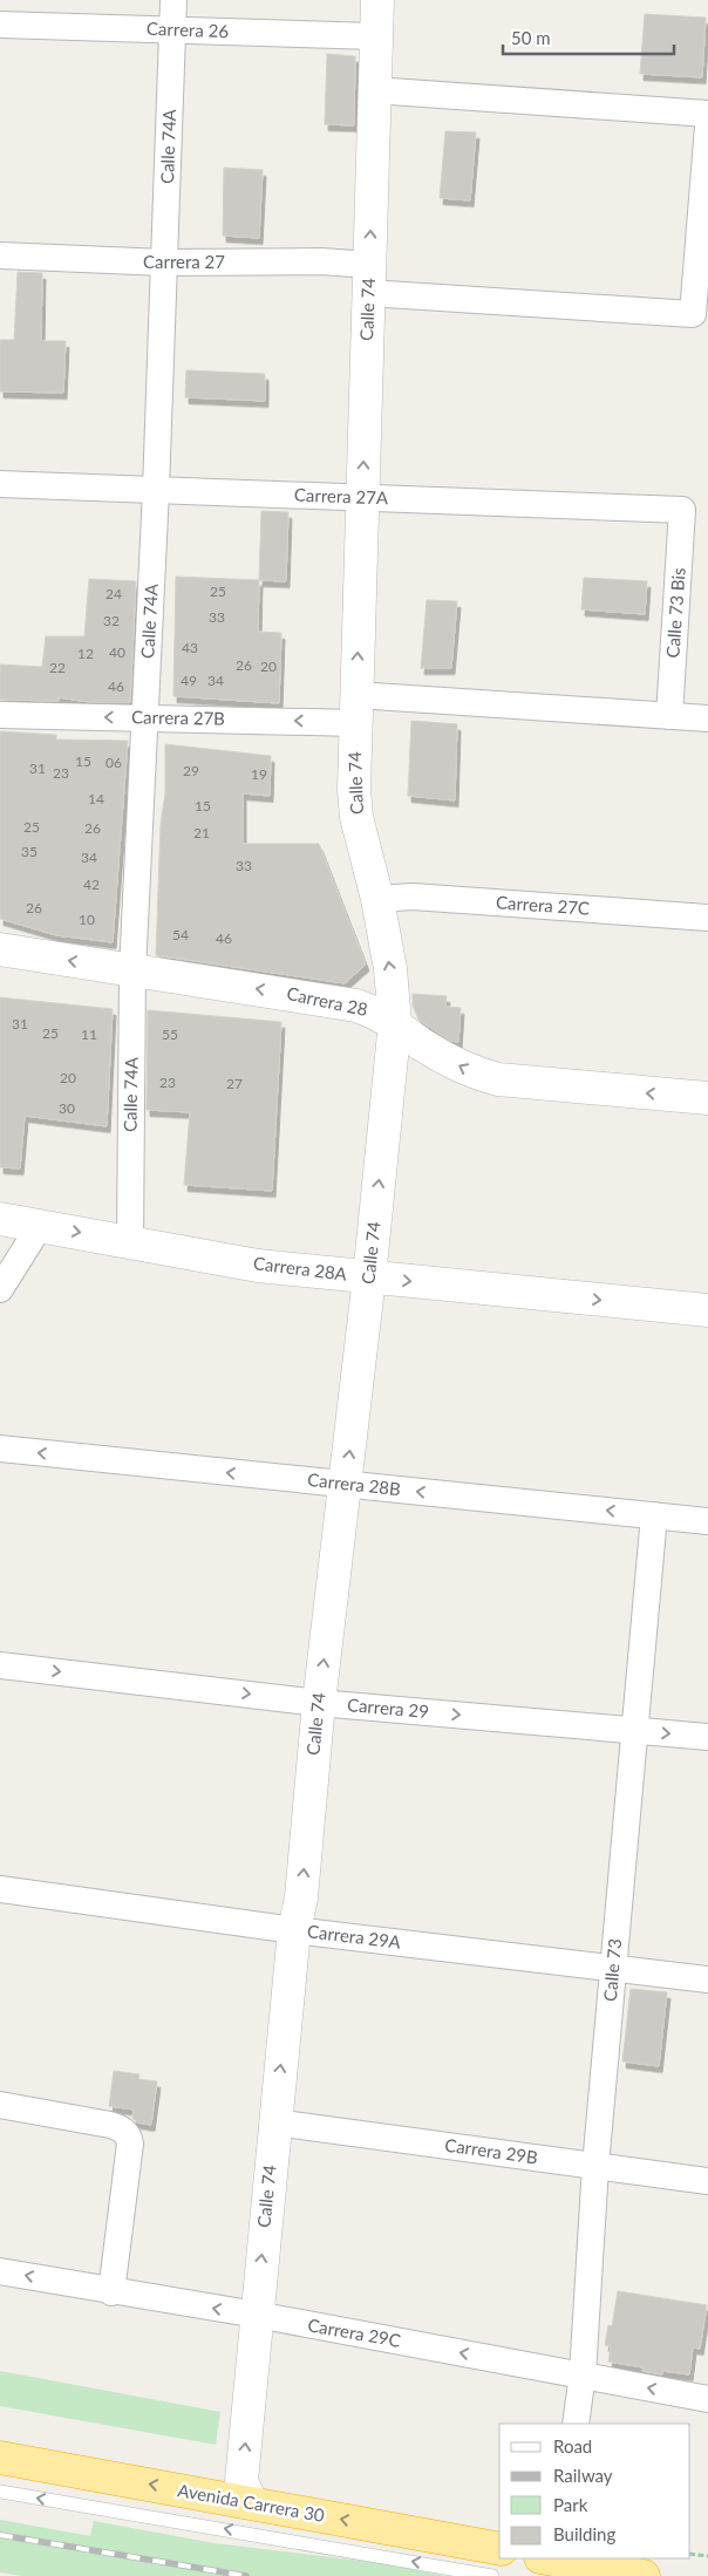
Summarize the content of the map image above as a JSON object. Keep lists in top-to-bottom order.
{
  "streets": {
    "highway": ["Avenida Carrera 30"],
    "street": [
      "Carrera 26",
      "Calle 74A",
      "Carrera 27",
      "Calle 74",
      "Carrera 27A",
      "Calle 73 Bis",
      "Carrera 27B",
      "Carrera 27C",
      "Carrera 28",
      "Carrera 28A",
      "Carrera 28B",
      "Carrera 29",
      "Carrera 29A",
      "Calle 73",
      "Carrera 29B",
      "Carrera 29C"
    ]
  },
  "crossings": [
    ["Carrera 26", "Calle 74A"],
    ["Carrera 26", "Calle 74"],
    ["Calle 74A", "Carrera 27"],
    ["Calle 74A", "Carrera 27A"],
    ["Calle 74A", "Carrera 27B"],
    ["Calle 74A", "Carrera 28"],
    ["Calle 74A", "Carrera 28A"],
    ["Carrera 27", "Calle 74"],
    ["Calle 74", "Carrera 27A"],
    ["Calle 74", "Carrera 27B"],
    ["Calle 74", "Carrera 27C"],
    ["Calle 74", "Carrera 28"],
    ["Calle 74", "Carrera 28A"],
    ["Calle 74", "Carrera 28B"],
    ["Calle 74", "Carrera 29"],
    ["Calle 74", "Carrera 29A"],
    ["Calle 74", "Carrera 29B"],
    ["Calle 74", "Carrera 29C"],
    ["Calle 74", "Avenida Carrera 30"],
    ["Carrera 27A", "Calle 73 Bis"],
    ["Calle 73 Bis", "Carrera 27B"],
    ["Carrera 28B", "Calle 73"],
    ["Carrera 29", "Calle 73"],
    ["Carrera 29A", "Calle 73"],
    ["Calle 73", "Carrera 29B"],
    ["Calle 73", "Carrera 29C"]
  ],
  "one_way": [
    "Calle 74",
    "Carrera 27B",
    "Carrera 28",
    "Carrera 28A",
    "Carrera 28B",
    "Carrera 29",
    "Carrera 29C",
    "Avenida Carrera 30"
  ],
  "house_numbers": [
    "25",
    "24",
    "33",
    "32",
    "43",
    "40",
    "12",
    "26",
    "20",
    "22",
    "49",
    "34",
    "46",
    "15",
    "06",
    "31",
    "29",
    "23",
    "19",
    "14",
    "15",
    "25",
    "26",
    "21",
    "35",
    "34",
    "33",
    "42",
    "26",
    "10",
    "54",
    "46",
    "31",
    "25",
    "11",
    "55",
    "20",
    "23",
    "27",
    "30"
  ],
  "legend": [
    "Road",
    "Railway",
    "Park",
    "Building"
  ],
  "scale_bar": "50 m"
}
